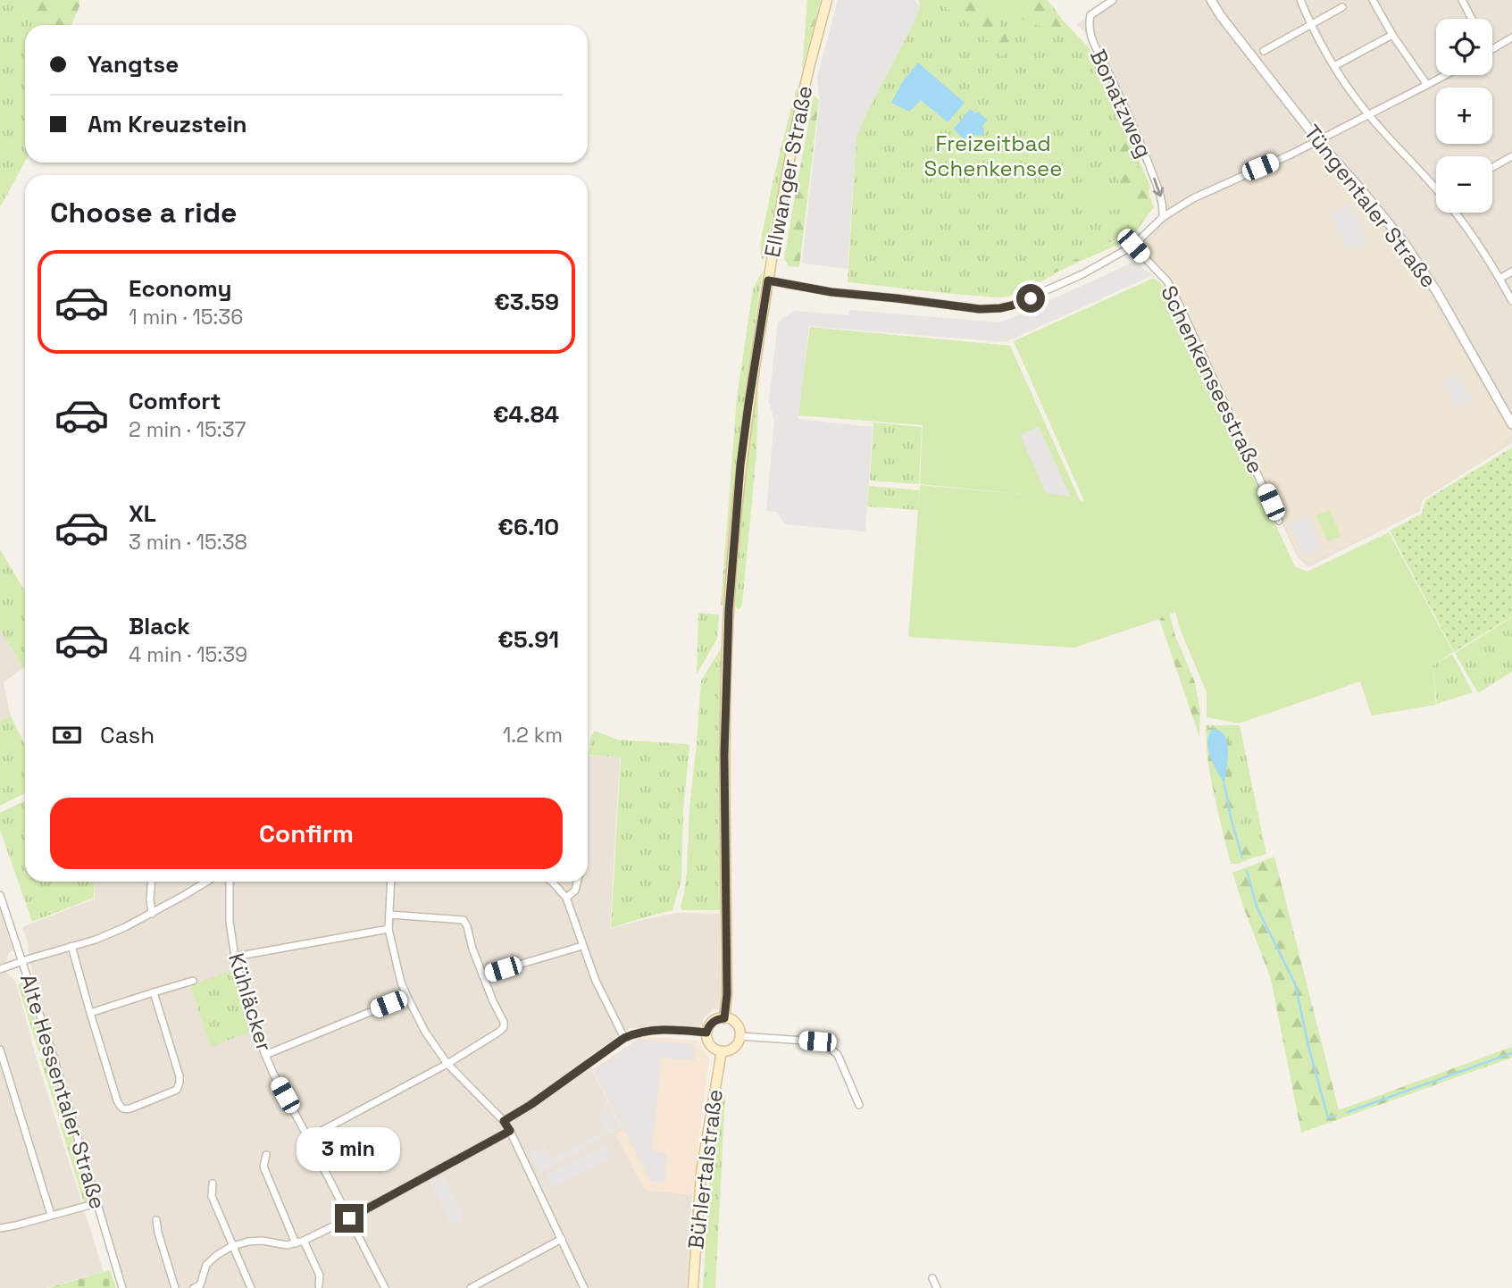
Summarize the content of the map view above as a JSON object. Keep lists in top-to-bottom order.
{
  "streets": {
    "main road": ["Ellwanger Straße", "Bühlertalstraße"],
    "street": [
      "Bonatzweg",
      "Tüngentaler Straße",
      "Schenkenseestraße",
      "Kühläcker",
      "Alte Hessentaler Straße"
    ]
  },
  "crossings": [
    ["Ellwanger Straße", "Bühlertalstraße"]
  ],
  "one_way": ["Bonatzweg"],
  "parks": ["Freizeitbad Schenkensee"],
  "page": {
    "map_buttons": ["+", "−"],
    "banner": ["Yangtse", "Am Kreuzstein"],
    "heading": "Choose a ride",
    "list": [
      {
        "name": "Economy",
        "note": "1 min · 15:36",
        "value": "€3.59"
      },
      {
        "name": "Comfort",
        "note": "2 min · 15:37",
        "value": "€4.84"
      },
      {
        "name": "XL",
        "note": "3 min · 15:38",
        "value": "€6.10"
      },
      {
        "name": "Black",
        "note": "4 min · 15:39",
        "value": "€5.91"
      }
    ],
    "pay": ["Cash", "1.2 km"],
    "buttons": "Confirm",
    "bubble": "3 min"
  }
}
